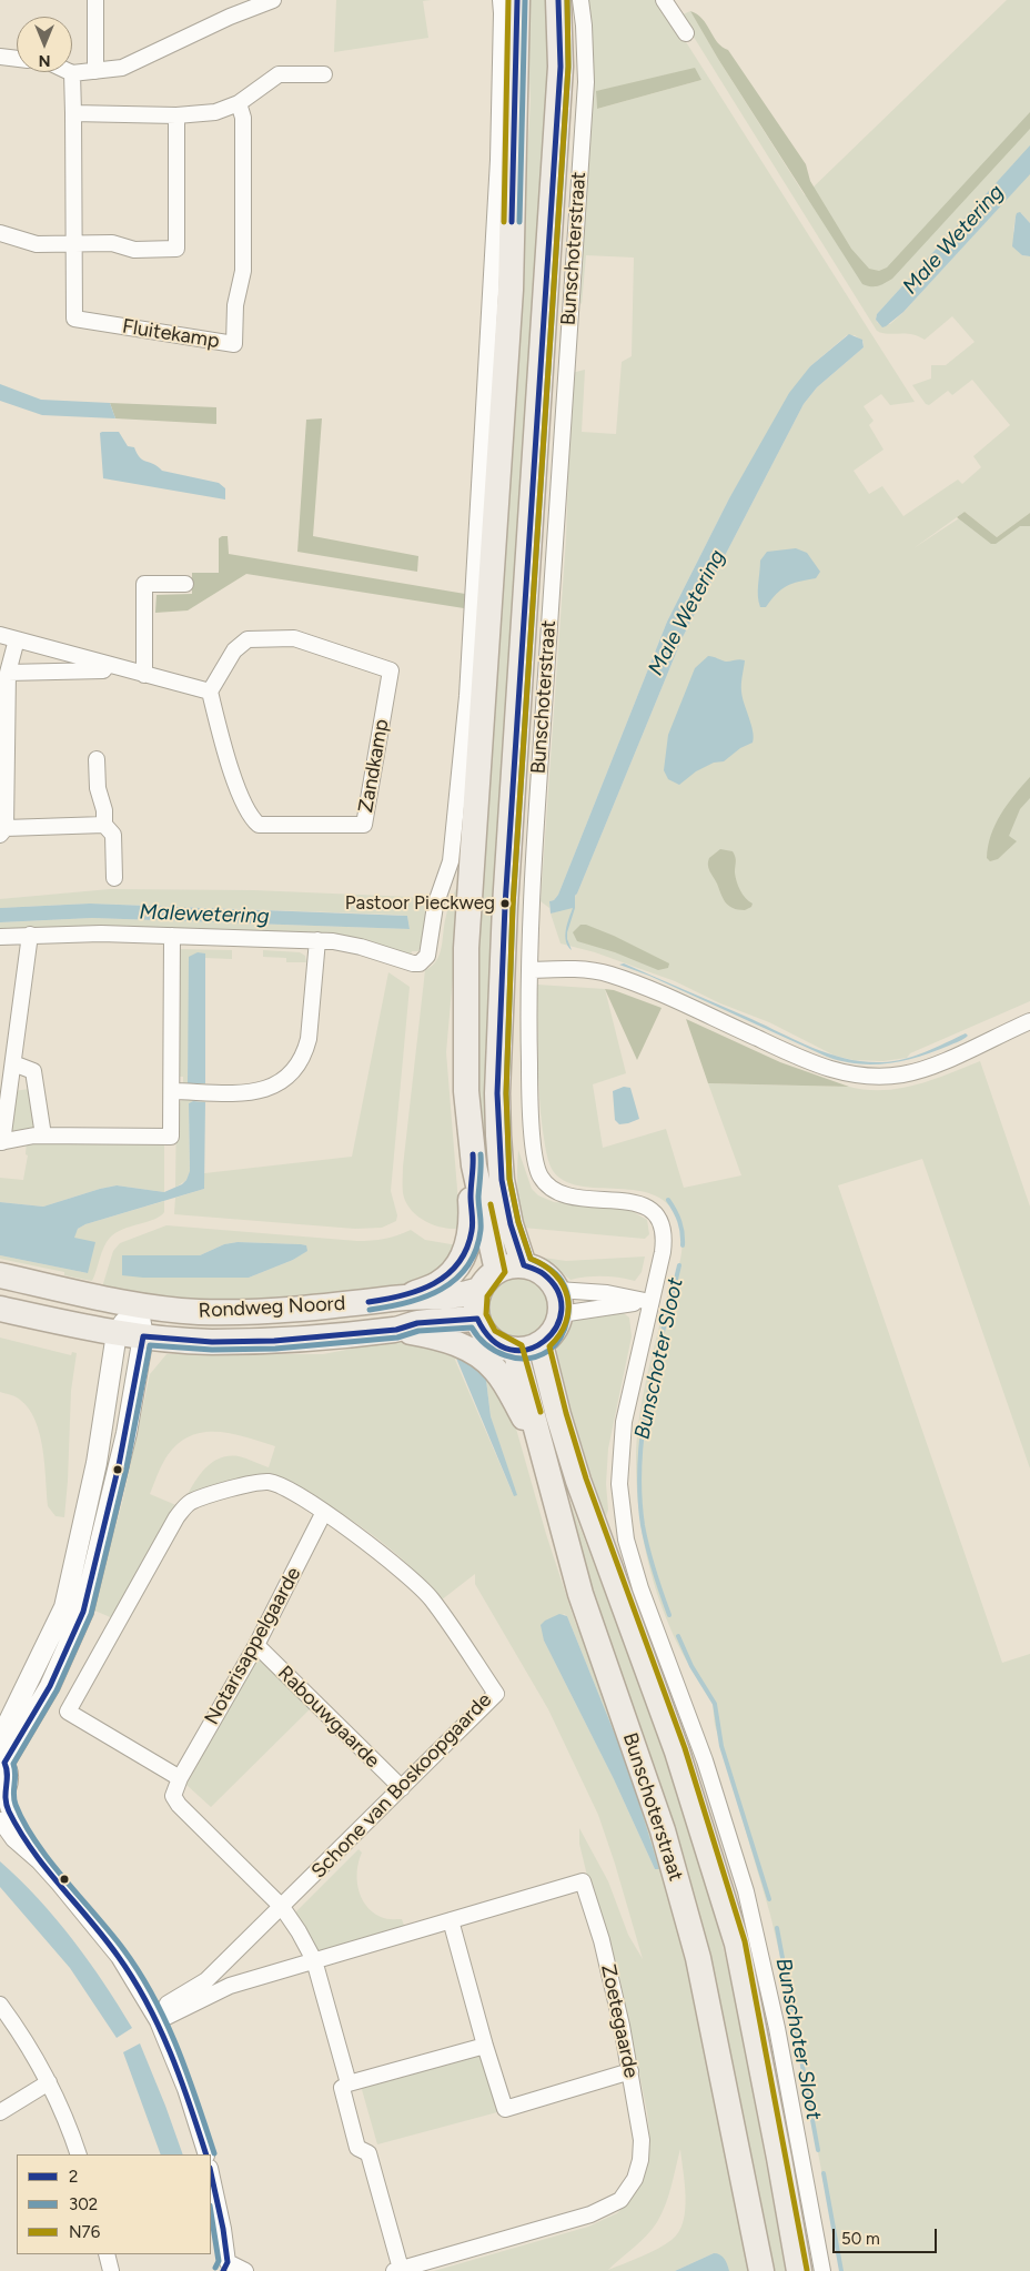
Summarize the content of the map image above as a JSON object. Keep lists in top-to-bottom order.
{
  "streets": {
    "main road": ["Bunschoterstraat", "Rondweg Noord"],
    "street": [
      "Fluitekamp",
      "Zandkamp",
      "Notarisappelgaarde",
      "Rabouwgaarde",
      "Schone van Boskoopgaarde",
      "Zoetegaarde"
    ]
  },
  "crossings": [
    ["Bunschoterstraat", "Rondweg Noord"],
    ["Notarisappelgaarde", "Rabouwgaarde"],
    ["Notarisappelgaarde", "Schone van Boskoopgaarde"],
    ["Rabouwgaarde", "Schone van Boskoopgaarde"],
    ["Schone van Boskoopgaarde", "Zoetegaarde"]
  ],
  "water": ["Male Wetering", "Malewetering", "Bunschoter Sloot"],
  "places": ["Pastoor Pieckweg"],
  "lines": ["transit line 2", "transit line 302", "transit line N76"],
  "legend": ["2", "302", "N76"],
  "scale_bar": "50 m",
  "north": "bottom"
}
